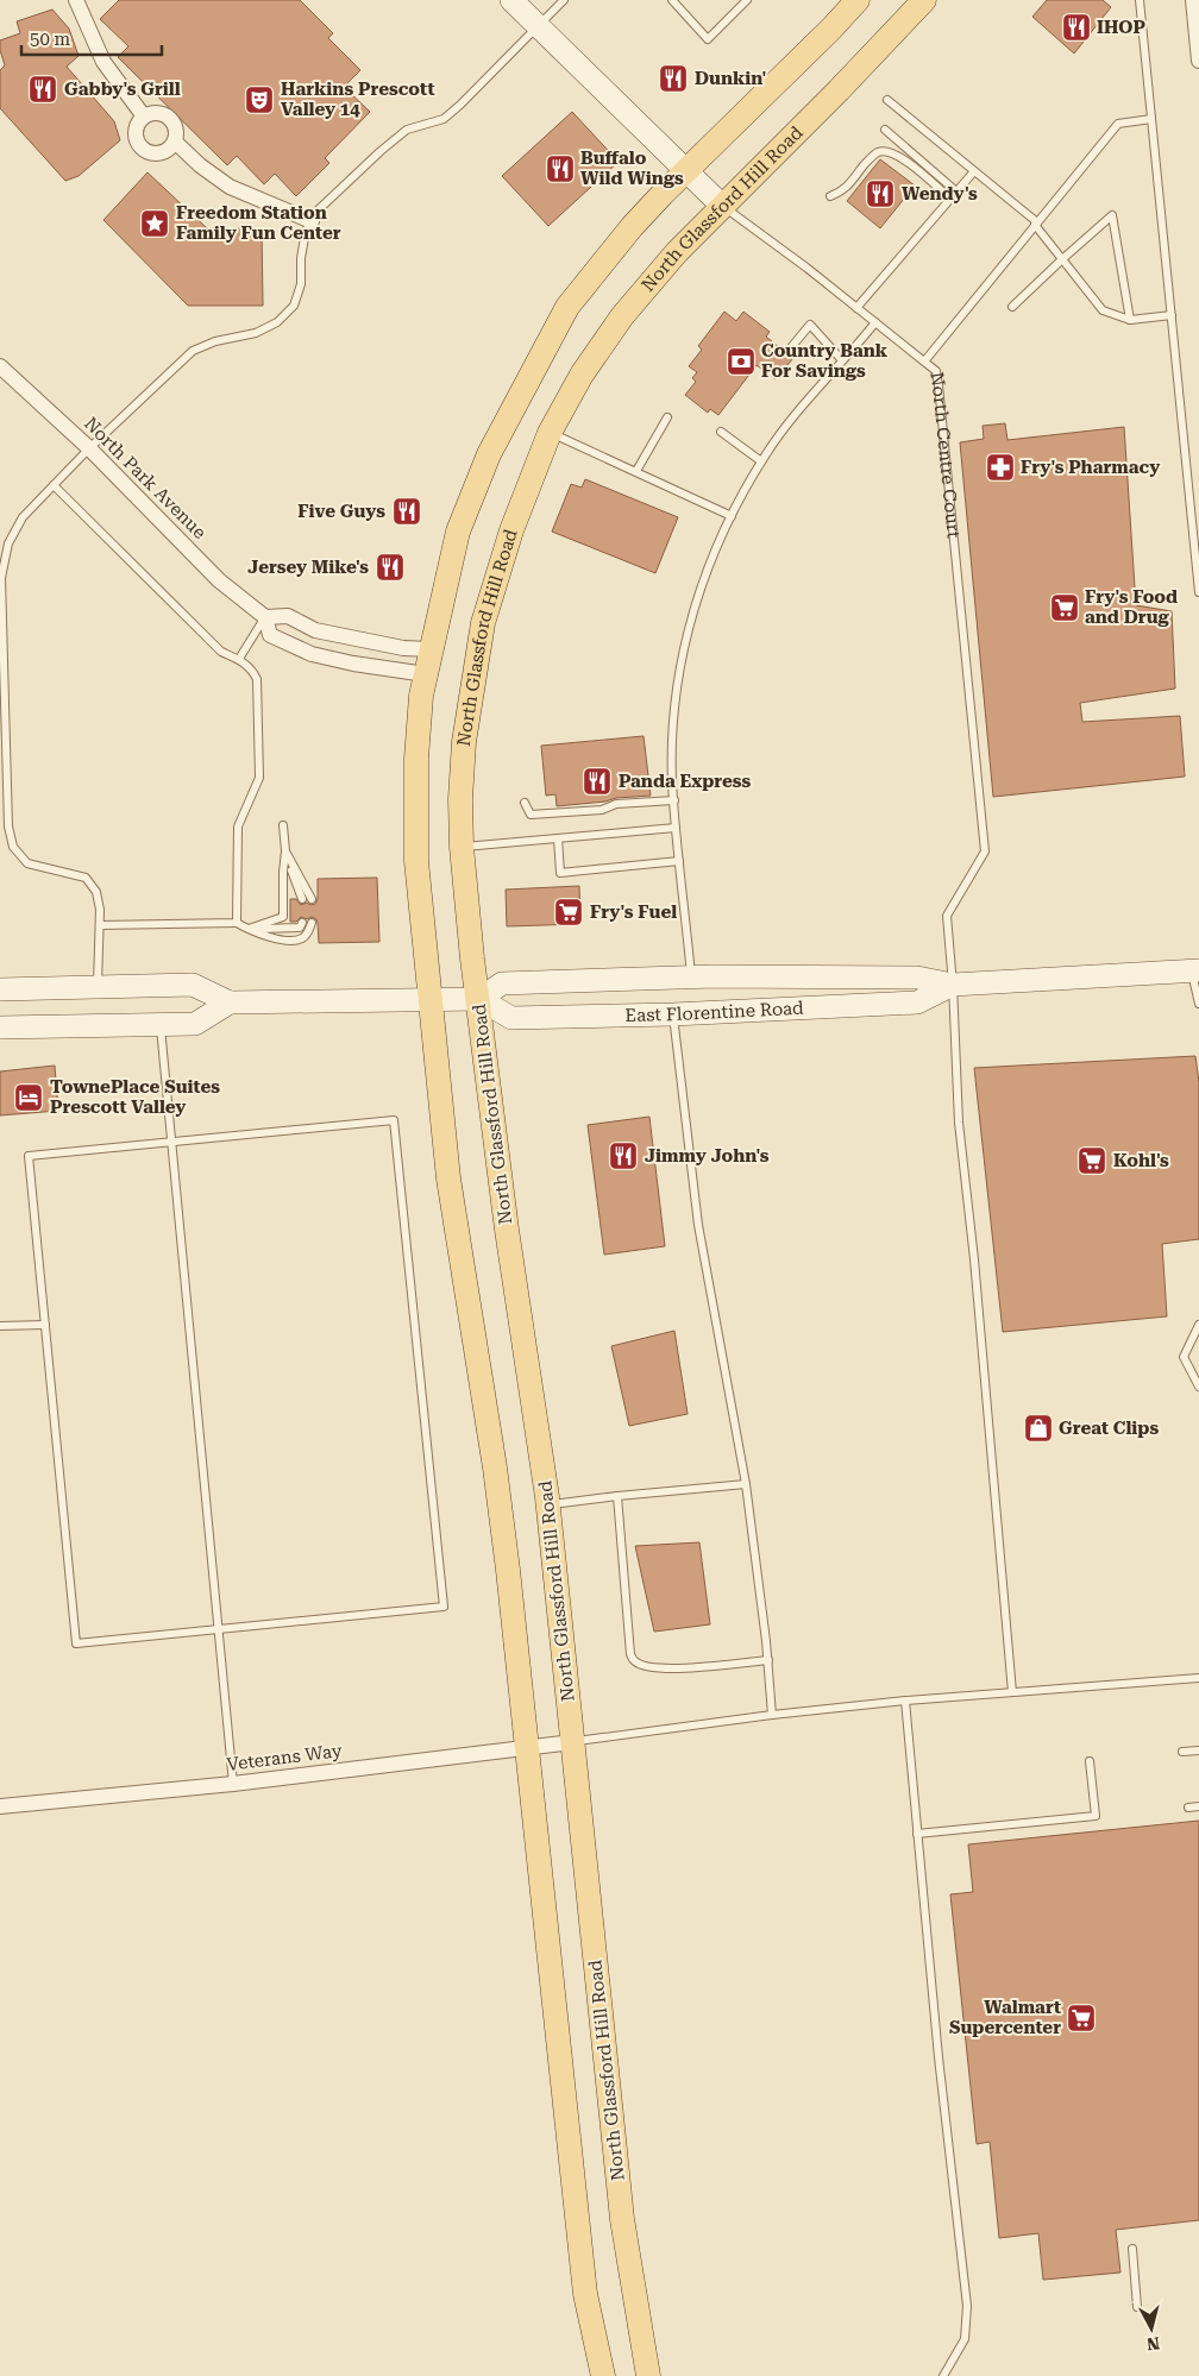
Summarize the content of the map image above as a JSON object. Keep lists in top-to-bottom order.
{
  "streets": {
    "main road": ["North Glassford Hill Road"],
    "street": [
      "North Centre Court",
      "North Park Avenue",
      "East Florentine Road",
      "Veterans Way"
    ]
  },
  "crossings": [
    ["North Glassford Hill Road", "North Centre Court"],
    ["North Glassford Hill Road", "East Florentine Road"],
    ["North Glassford Hill Road", "Veterans Way"],
    ["North Centre Court", "East Florentine Road"]
  ],
  "places": {
    "restaurant": [
      "IHOP",
      "Dunkin'",
      "Gabby's Grill",
      "Buffalo Wild Wings",
      "Wendy's",
      "Five Guys",
      "Jersey Mike's",
      "Panda Express",
      "Jimmy John's"
    ],
    "theatre": ["Harkins Prescott Valley 14"],
    "place": ["Freedom Station Family Fun Center"],
    "bank": ["Country Bank For Savings"],
    "pharmacy": ["Fry's Pharmacy"],
    "supermarket": [
      "Fry's Food and Drug",
      "Fry's Fuel",
      "Kohl's",
      "Walmart Supercenter"
    ],
    "hotel": ["TownePlace Suites Prescott Valley"],
    "shop": ["Great Clips"]
  },
  "scale_bar": "50 m",
  "north": "bottom"
}
